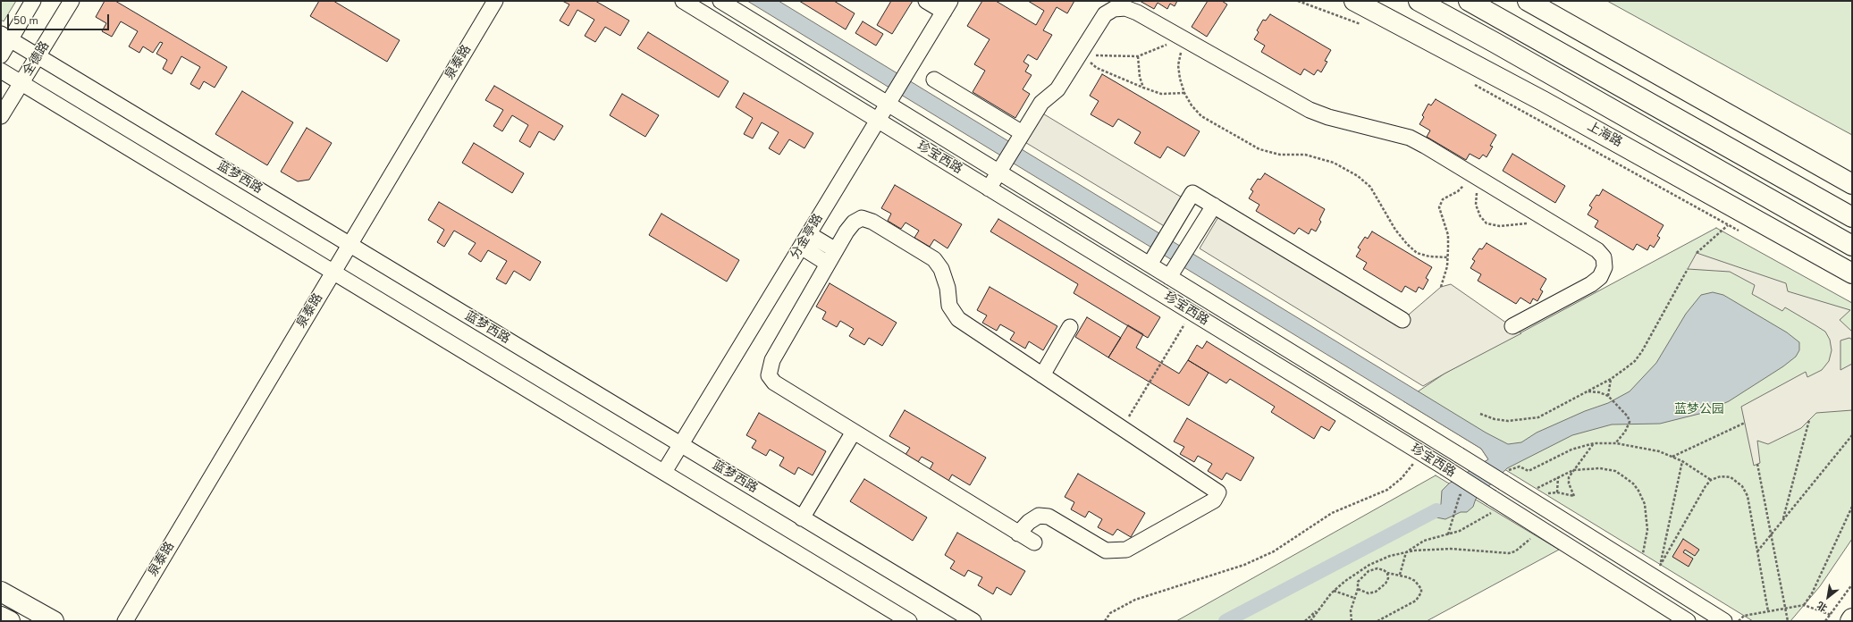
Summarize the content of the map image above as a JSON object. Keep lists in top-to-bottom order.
{
  "streets": {
    "main road": ["上海路"],
    "street": [
      "全德路",
      "泉泰路",
      "珍宝西路",
      "蓝梦西路",
      "分金亭路"
    ]
  },
  "crossings": [
    ["全德路", "蓝梦西路"],
    ["泉泰路", "蓝梦西路"],
    ["珍宝西路", "分金亭路"],
    ["蓝梦西路", "分金亭路"]
  ],
  "parks": ["蓝梦公园"],
  "scale_bar": "50 m",
  "north": "bottom left"
}
